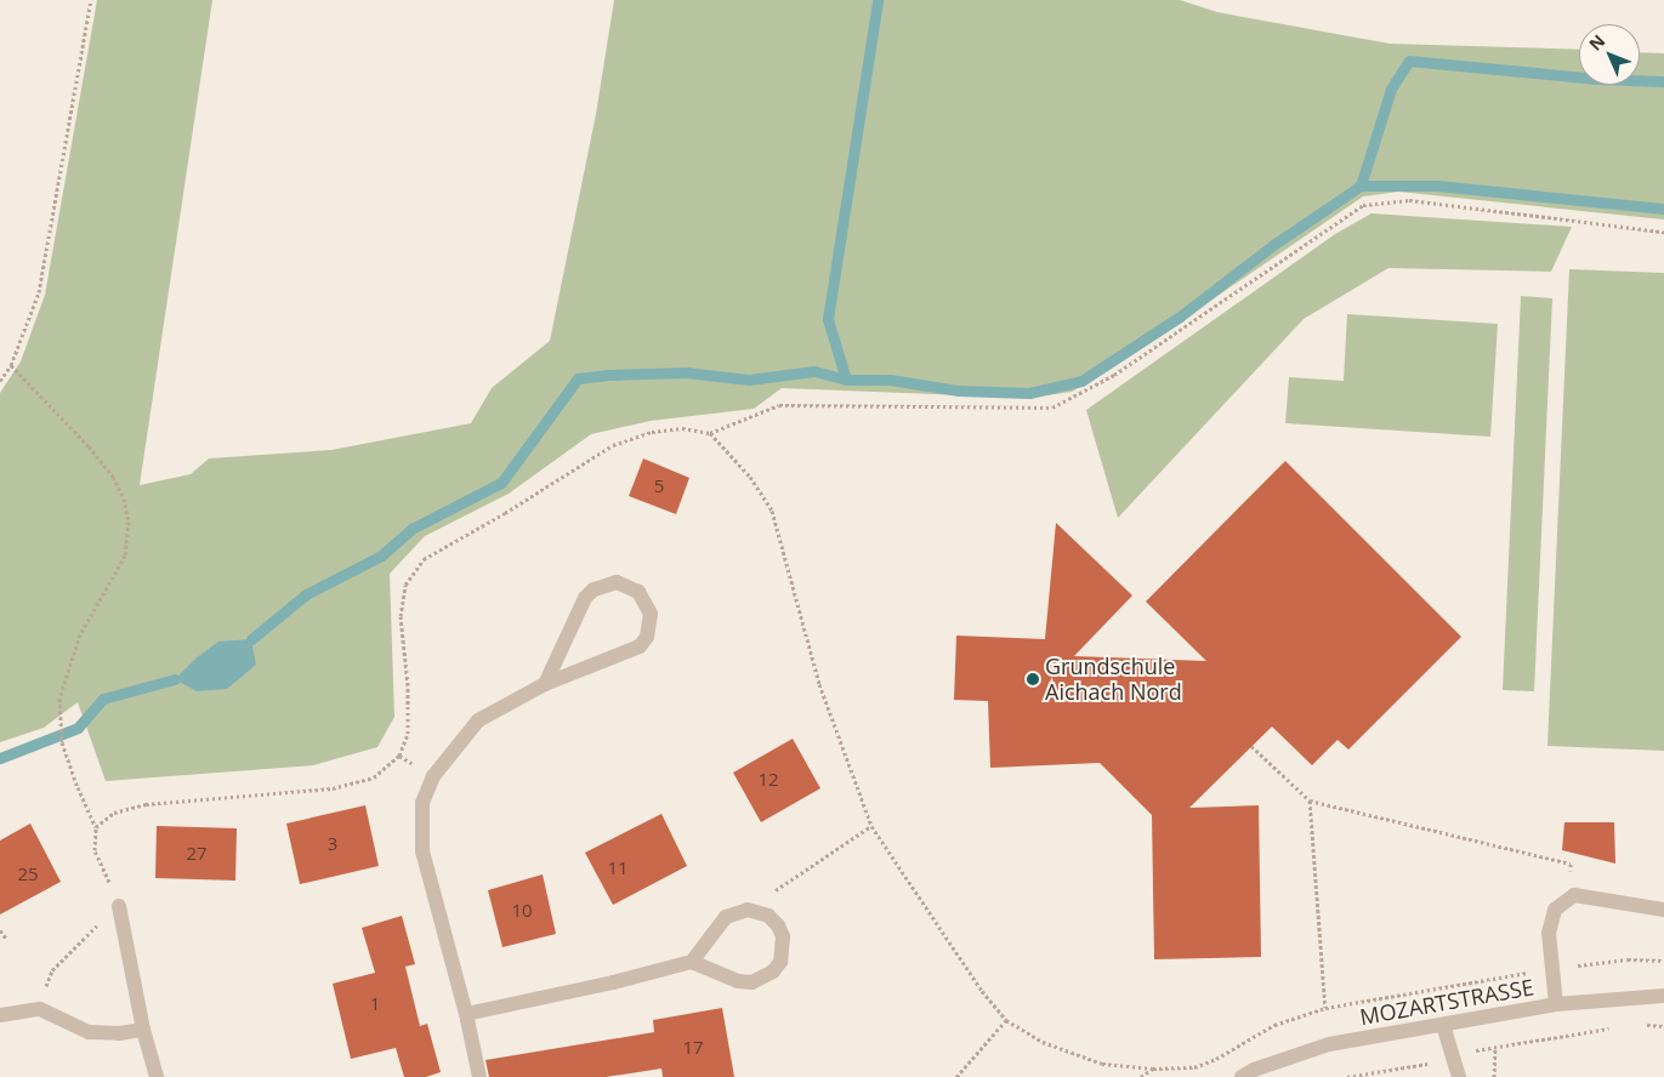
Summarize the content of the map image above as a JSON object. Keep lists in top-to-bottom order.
{
  "streets": {
    "street": ["MOZARTSTRASSE"]
  },
  "places": ["Grundschule Aichach Nord"],
  "house_numbers": [
    "5",
    "12",
    "3",
    "27",
    "11",
    "25",
    "10",
    "1",
    "17"
  ],
  "north": "top left"
}
